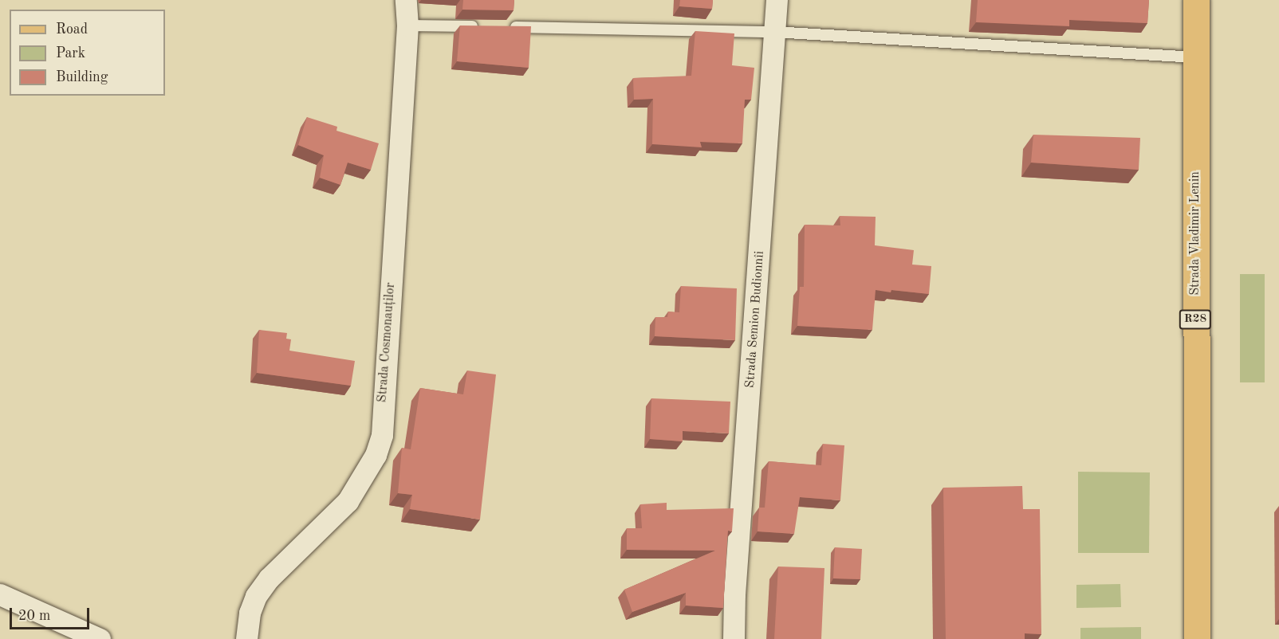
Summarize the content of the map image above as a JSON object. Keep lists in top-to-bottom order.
{
  "streets": {
    "main road": ["Strada Vladimir Lenin", "R28"],
    "street": ["Strada Semion Budionnîi", "Strada Cosmonauților"]
  },
  "legend": ["Road", "Park", "Building"],
  "scale_bar": "20 m"
}
